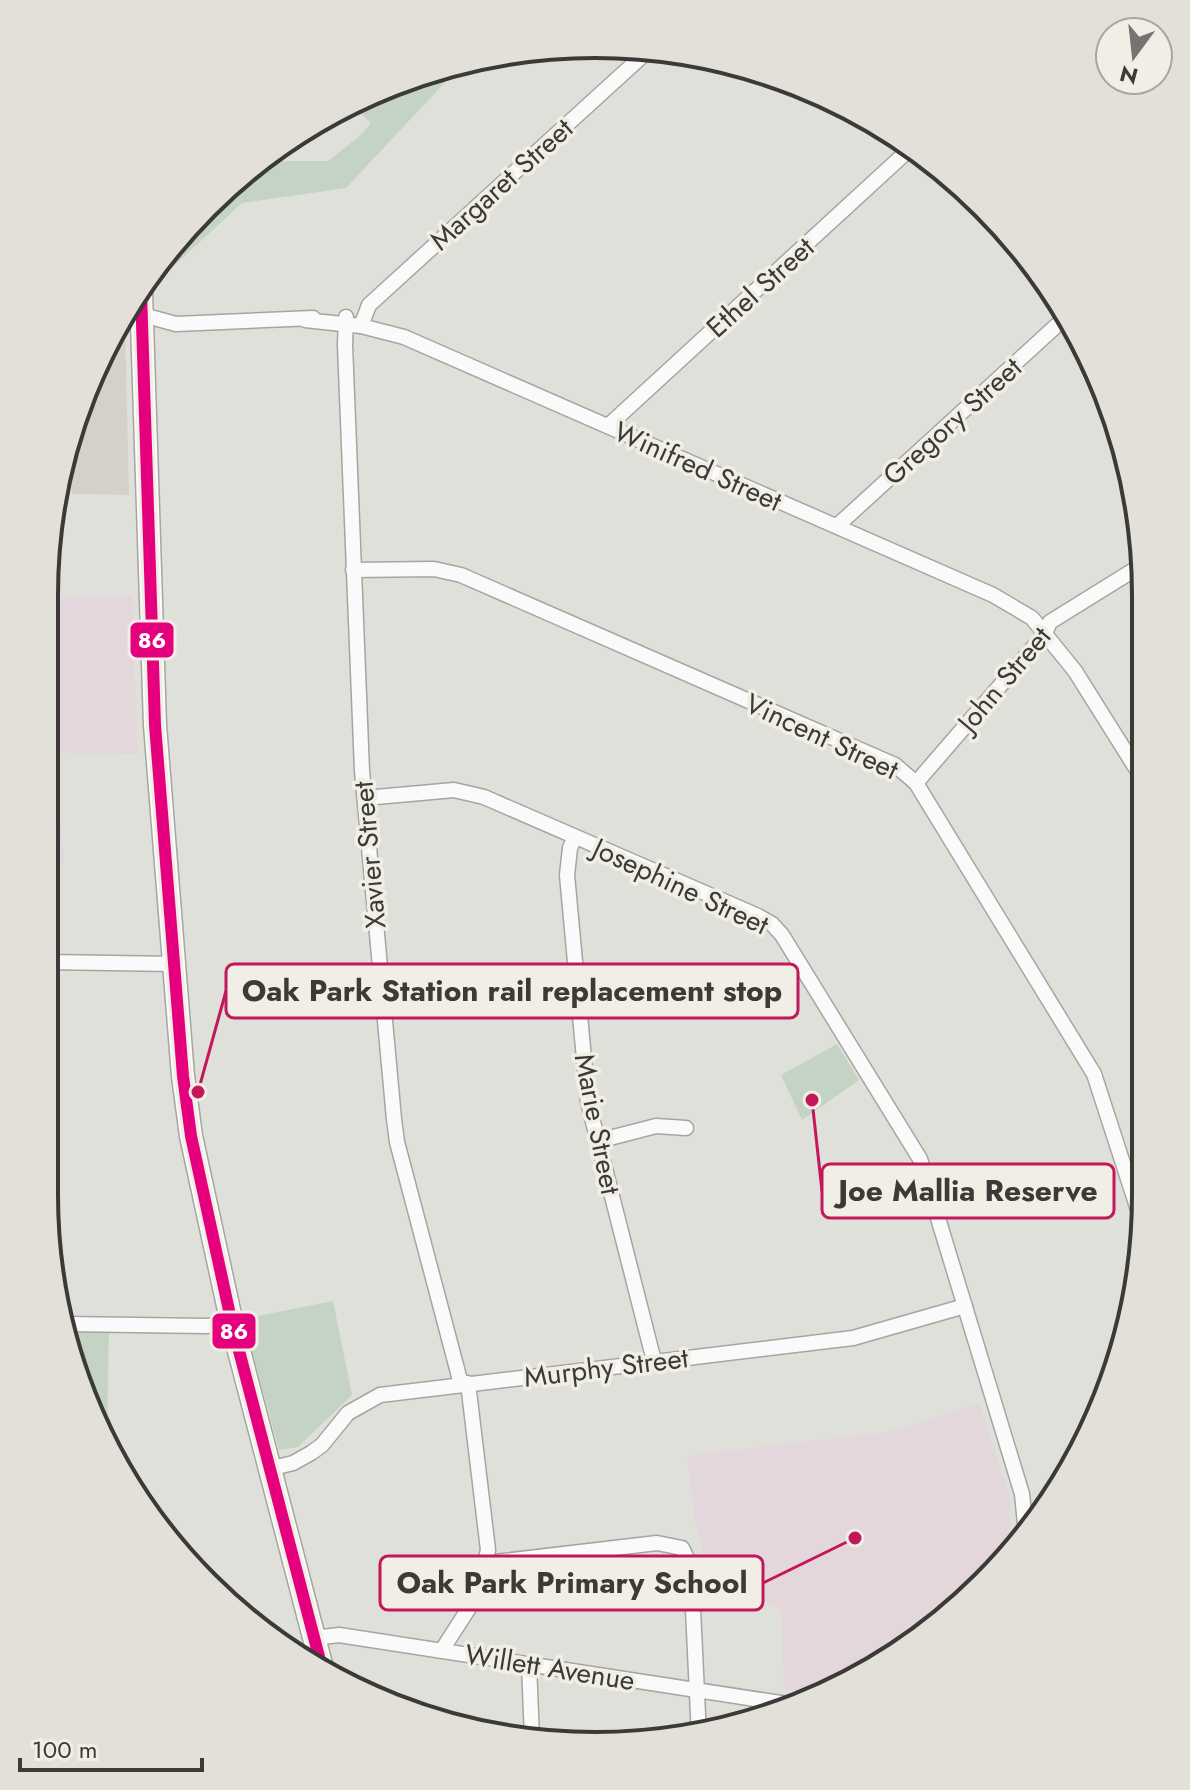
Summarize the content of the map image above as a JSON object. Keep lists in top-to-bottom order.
{
  "streets": {
    "street": [
      "Margaret Street",
      "Ethel Street",
      "Gregory Street",
      "Winifred Street",
      "John Street",
      "Vincent Street",
      "Xavier Street",
      "Josephine Street",
      "Marie Street",
      "Murphy Street",
      "Willett Avenue"
    ]
  },
  "crossings": [
    ["Margaret Street", "Winifred Street"],
    ["Ethel Street", "Winifred Street"],
    ["Gregory Street", "Winifred Street"],
    ["Winifred Street", "John Street"],
    ["Winifred Street", "Xavier Street"],
    ["John Street", "Vincent Street"],
    ["Vincent Street", "Xavier Street"],
    ["Xavier Street", "Josephine Street"],
    ["Xavier Street", "Murphy Street"],
    ["Xavier Street", "Willett Avenue"],
    ["Josephine Street", "Marie Street"],
    ["Josephine Street", "Murphy Street"],
    ["Marie Street", "Murphy Street"]
  ],
  "places": ["Oak Park Station rail replacement stop", "Joe Mallia Reserve", "Oak Park Primary School"],
  "lines": ["transit line 86"],
  "scale_bar": "100 m",
  "north": "bottom"
}
